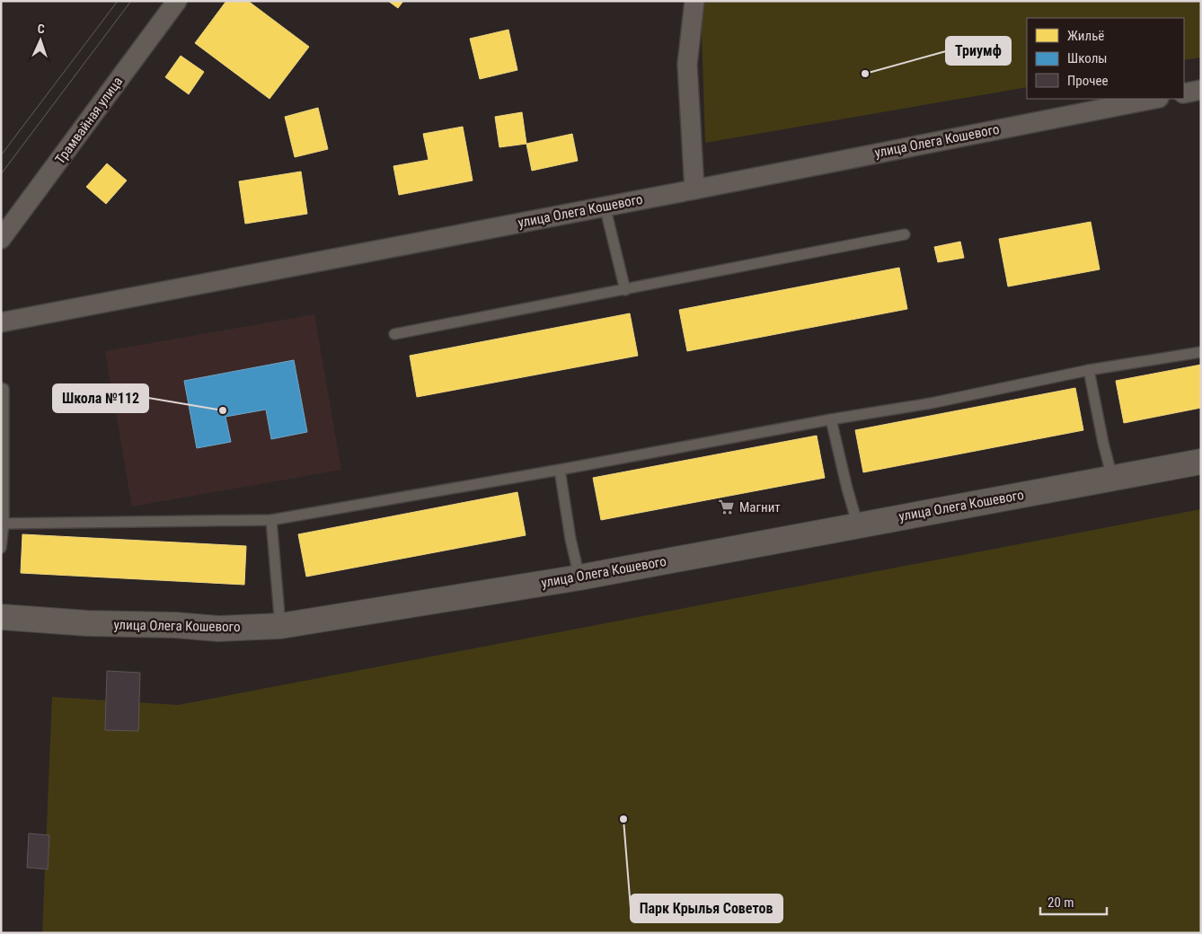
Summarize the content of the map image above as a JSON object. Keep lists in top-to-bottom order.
{
  "streets": {
    "street": ["Трамвайная улица", "улица Олега Кошевого"]
  },
  "places": {
    "other": ["Триумф", "Школа №112", "Парк Крылья Советов"],
    "supermarket": ["Магнит"]
  },
  "legend": ["Жильё", "Школы", "Прочее"],
  "scale_bar": "20 m",
  "north": "top"
}
